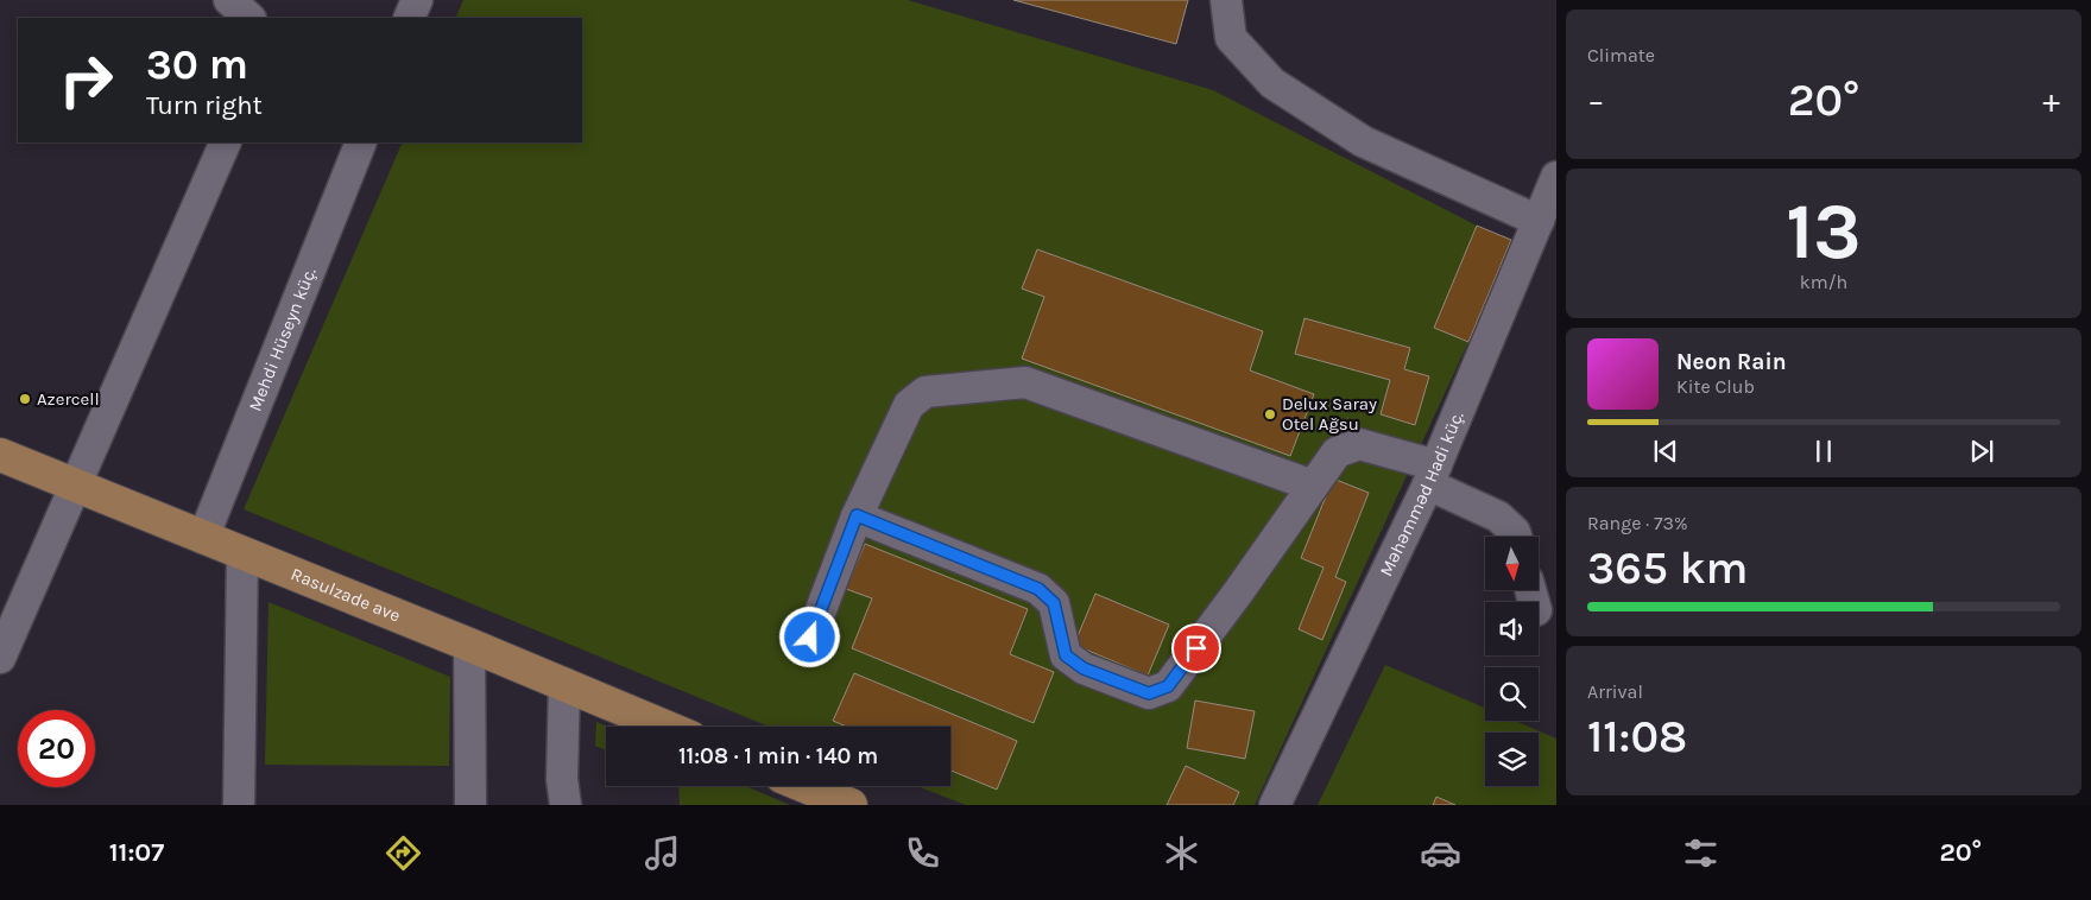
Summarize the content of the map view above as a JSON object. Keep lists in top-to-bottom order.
{
  "streets": {
    "main road": ["Rasulzade ave"],
    "street": ["Mehdi Hüseyn küç.", "Məhəmməd Hadi küç."]
  },
  "crossings": [
    ["Mehdi Hüseyn küç.", "Rasulzade ave"]
  ],
  "places": ["Azercell", "Delux Saray Otel Ağsu"],
  "north": "bottom",
  "page": {
    "tile": [
      "Climate",
      ["13", "km/h"],
      ["Range · 73%", "365 km"],
      ["Arrival", "11:08"]
    ],
    "turn": ["30 m", "Turn right"],
    "heat": ["−", "20°", "+"],
    "song": ["Neon Rain", "Kite Club"],
    "limit": "20",
    "trip": "11:08 · 1 min · 140 m",
    "tabs": ["11:07", "20°"]
  }
}
